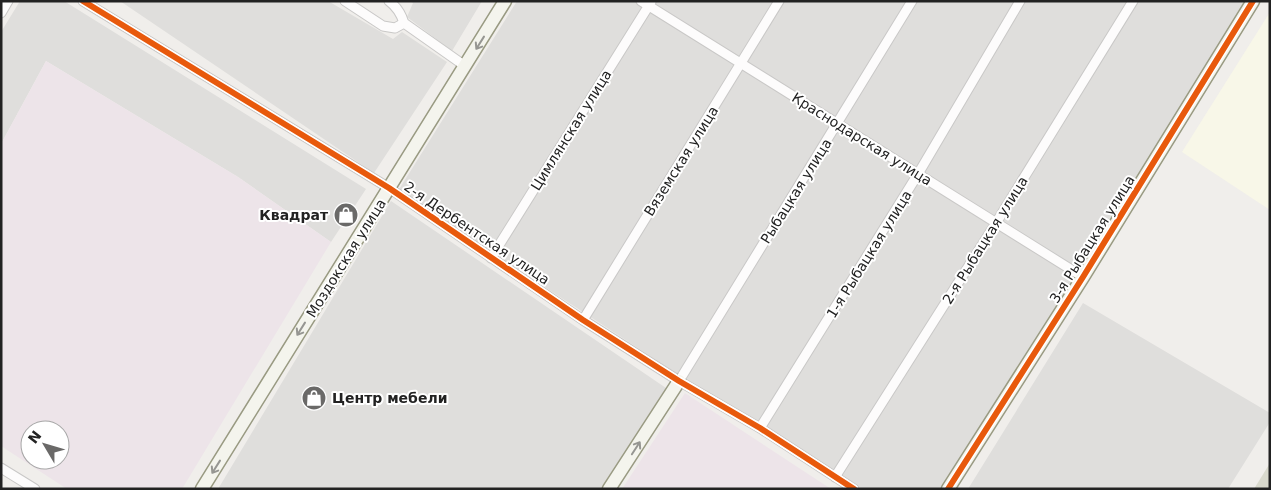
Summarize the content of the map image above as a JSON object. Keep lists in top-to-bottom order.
{
  "streets": {
    "street": [
      "Цимлянская улица",
      "Краснодарская улица",
      "Вяземская улица",
      "Рыбацкая улица",
      "2-я Дербентская улица",
      "3-я Рыбацкая улица",
      "2-я Рыбацкая улица",
      "1-я Рыбацкая улица",
      "Моздокская улица"
    ]
  },
  "crossings": [
    ["Цимлянская улица", "Краснодарская улица"],
    ["Цимлянская улица", "2-я Дербентская улица"],
    ["Краснодарская улица", "Вяземская улица"],
    ["Краснодарская улица", "Рыбацкая улица"],
    ["Краснодарская улица", "3-я Рыбацкая улица"],
    ["Краснодарская улица", "2-я Рыбацкая улица"],
    ["Краснодарская улица", "1-я Рыбацкая улица"],
    ["Вяземская улица", "2-я Дербентская улица"],
    ["Рыбацкая улица", "2-я Дербентская улица"],
    ["2-я Дербентская улица", "2-я Рыбацкая улица"],
    ["2-я Дербентская улица", "1-я Рыбацкая улица"],
    ["2-я Дербентская улица", "Моздокская улица"]
  ],
  "one_way": ["Моздокская улица"],
  "places": {
    "shop": ["Квадрат", "Центр мебели"]
  },
  "north": "top left"
}
